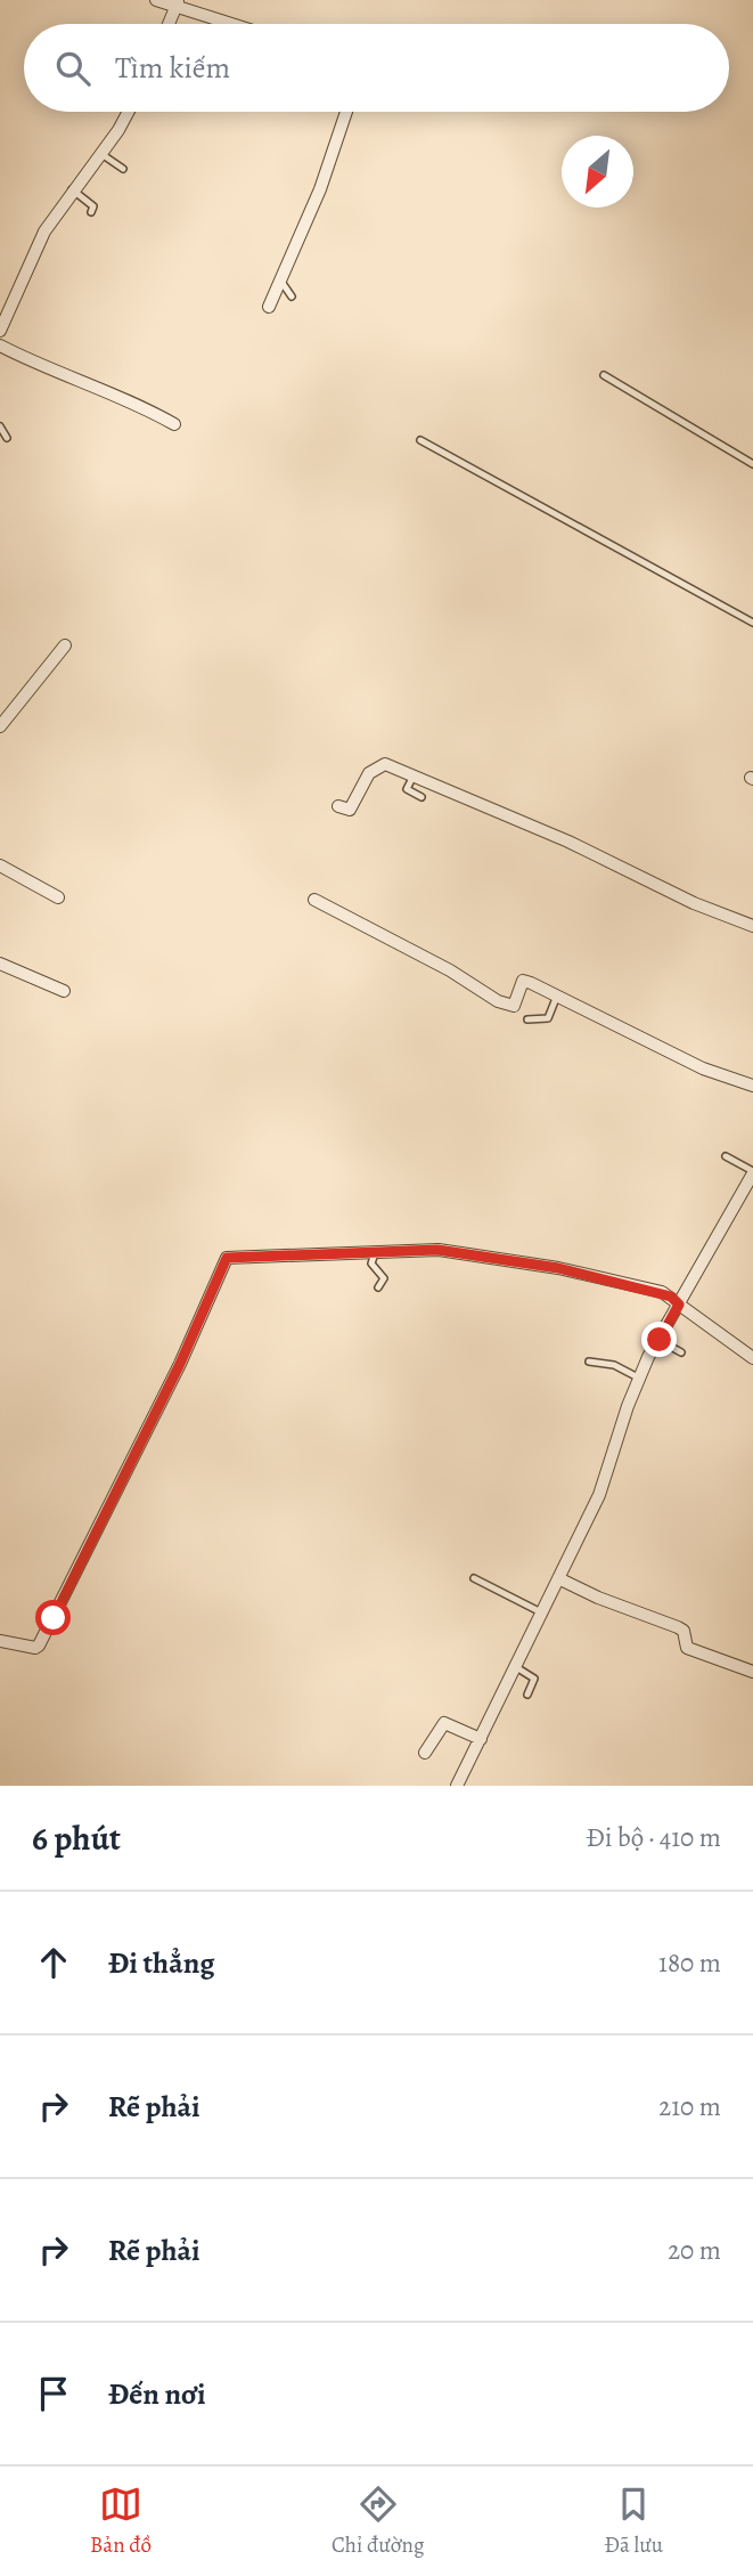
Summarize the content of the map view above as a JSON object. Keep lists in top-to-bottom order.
{
  "north": "bottom left",
  "page": {
    "search": "Tìm kiếm",
    "heading": ["6 phút", "Đi bộ · 410 m"],
    "list": [
      ["Đi thẳng", "180 m"],
      ["Rẽ phải", "210 m"],
      ["Rẽ phải", "20 m"],
      "Đến nơi"
    ],
    "nav": ["Bản đồ", "Chỉ đường", "Đã lưu"]
  }
}
